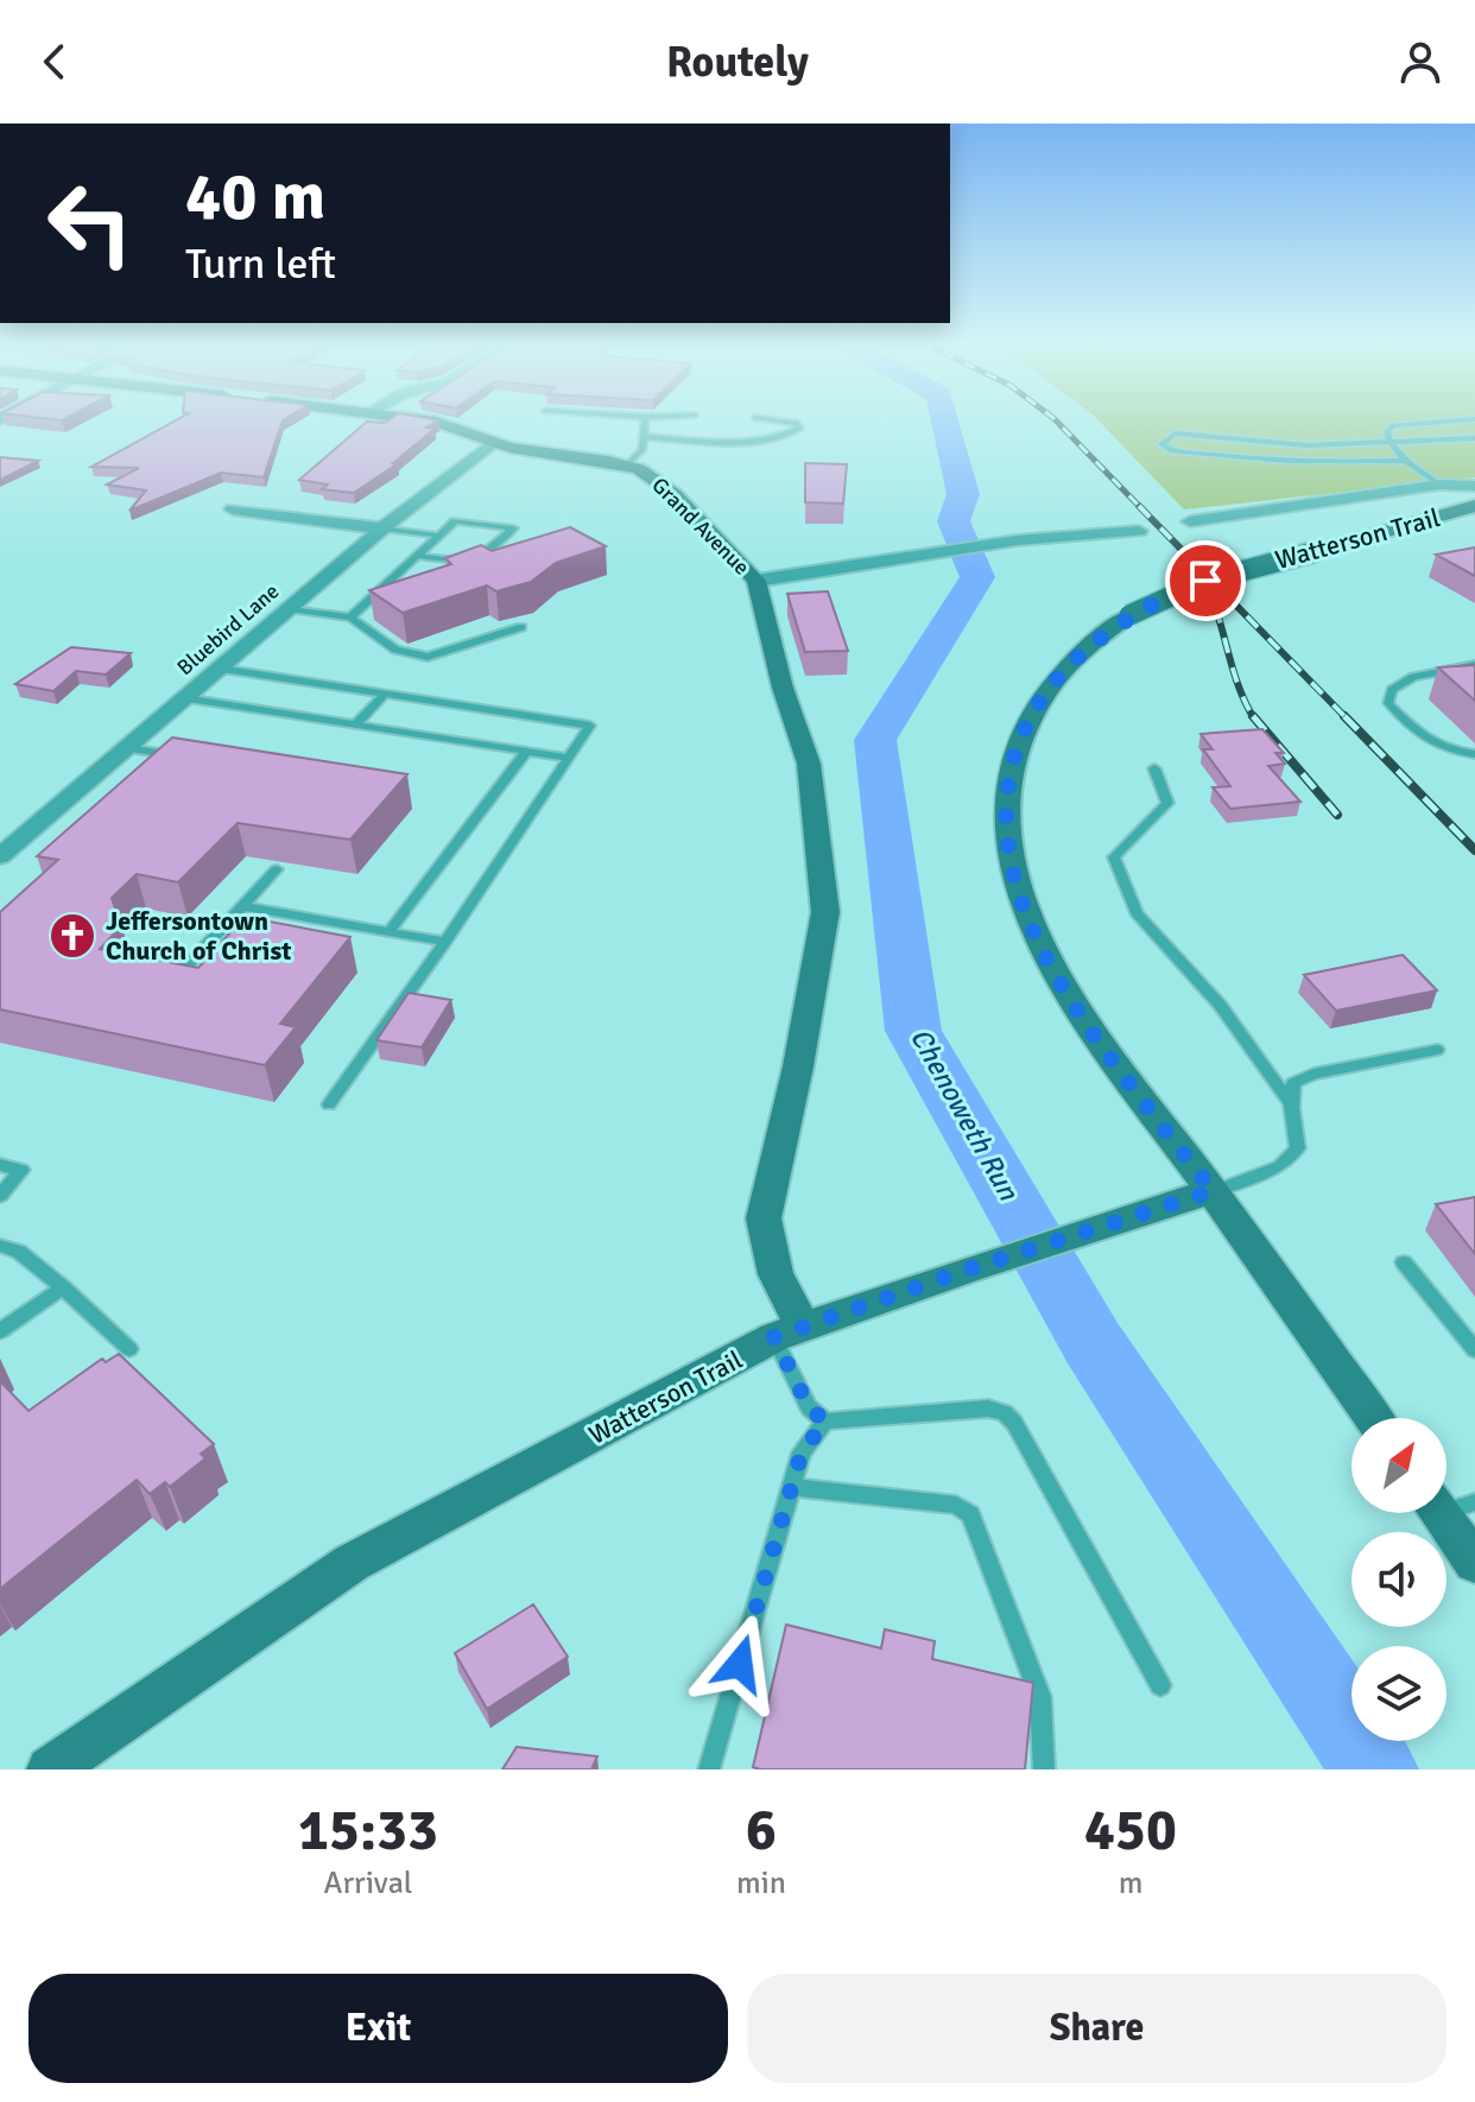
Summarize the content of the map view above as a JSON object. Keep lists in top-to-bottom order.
{
  "streets": {
    "street": ["Grand Avenue", "Watterson Trail", "Bluebird Lane"]
  },
  "crossings": [
    ["Grand Avenue", "Watterson Trail"],
    ["Grand Avenue", "Bluebird Lane"]
  ],
  "water": ["Chenoweth Run"],
  "places": {
    "church": ["Jeffersontown Church of Christ"]
  },
  "north": "top right",
  "page": {
    "header": "Routely",
    "turn": ["40 m", "Turn left"],
    "eta": [
      "15:33",
      "Arrival",
      "6",
      "min",
      "450",
      "m"
    ],
    "buttons": ["Exit", "Share"]
  }
}
